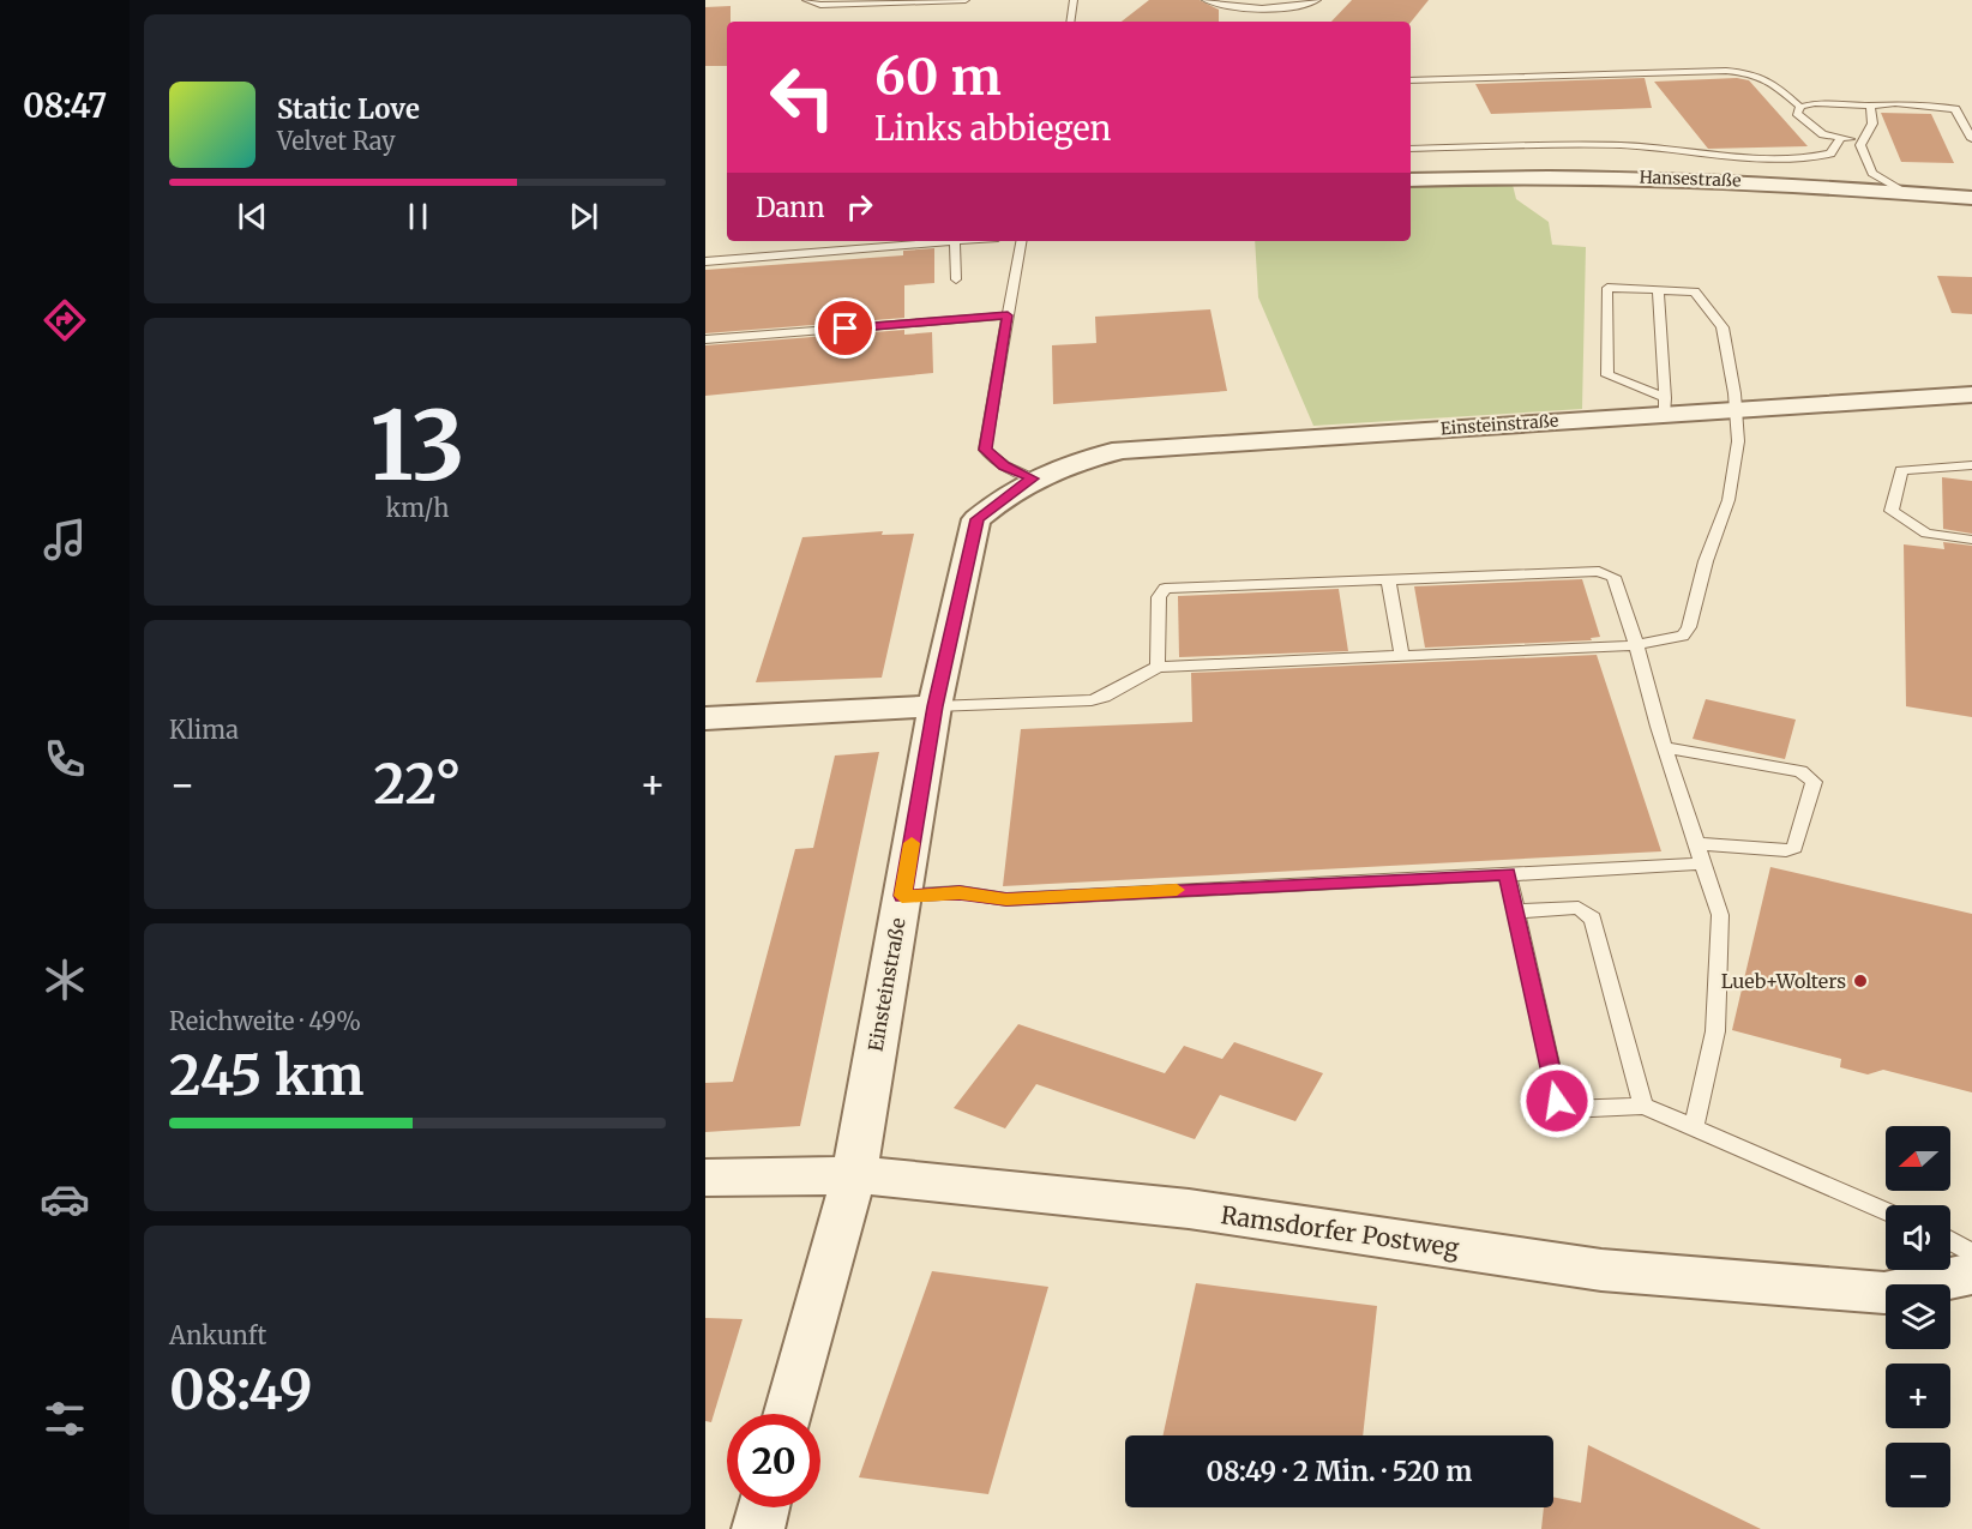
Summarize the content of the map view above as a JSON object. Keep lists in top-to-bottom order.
{
  "streets": {
    "street": ["Hansestraße", "Einsteinstraße", "Ramsdorfer Postweg"]
  },
  "crossings": [
    ["Einsteinstraße", "Ramsdorfer Postweg"]
  ],
  "places": ["Lueb+Wolters"],
  "north": "left",
  "page": {
    "tabs": "08:47",
    "turn": ["60 m", "Links abbiegen"],
    "song": ["Static Love", "Velvet Ray"],
    "then": "Dann",
    "tile": [
      ["13", "km/h"],
      "Klima",
      ["Reichweite · 49%", "245 km"],
      ["Ankunft", "08:49"]
    ],
    "heat": ["−", "22°", "+"],
    "map_buttons": ["+", "−"],
    "limit": "20",
    "trip": "08:49 · 2 Min. · 520 m"
  }
}
